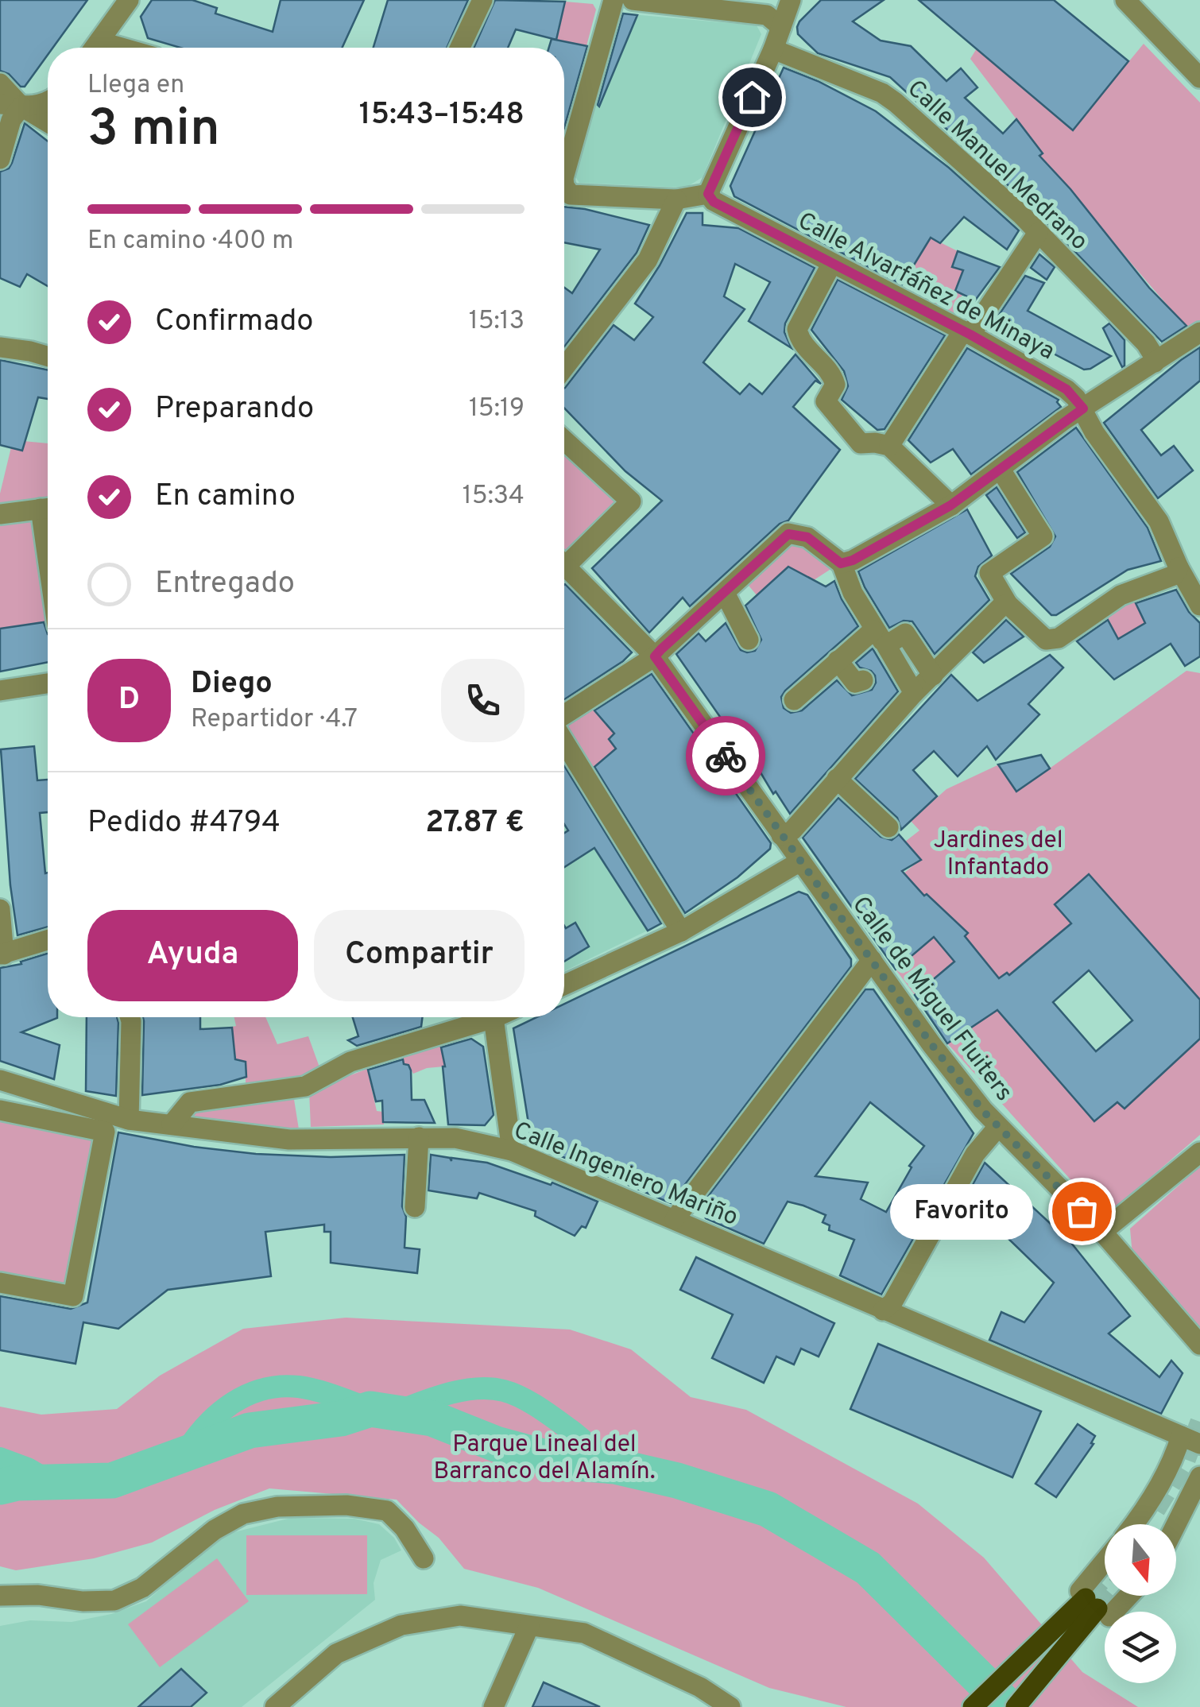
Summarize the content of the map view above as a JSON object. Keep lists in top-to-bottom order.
{
  "streets": {
    "street": [
      "Calle Manuel Medrano",
      "Calle Alvarfáñez de Minaya",
      "Calle de Miguel Fluiters",
      "Calle Ingeniero Mariño"
    ]
  },
  "parks": ["Jardines del Infantado", "Parque Lineal del Barranco del Alamín."],
  "places": ["Favorito"],
  "north": "bottom",
  "page": {
    "heading": ["3 min", "Llega en", "15:43–15:48"],
    "panel": [
      "Diego",
      "Repartidor · 4.7",
      "Pedido #4794",
      "27.87 €"
    ],
    "bar": "En camino · 400 m",
    "list": [
      ["Confirmado", "15:13"],
      ["Preparando", "15:19"],
      ["En camino", "15:34"],
      "Entregado"
    ],
    "round": "D",
    "buttons": ["Ayuda", "Compartir"],
    "bubble": "Favorito"
  }
}
